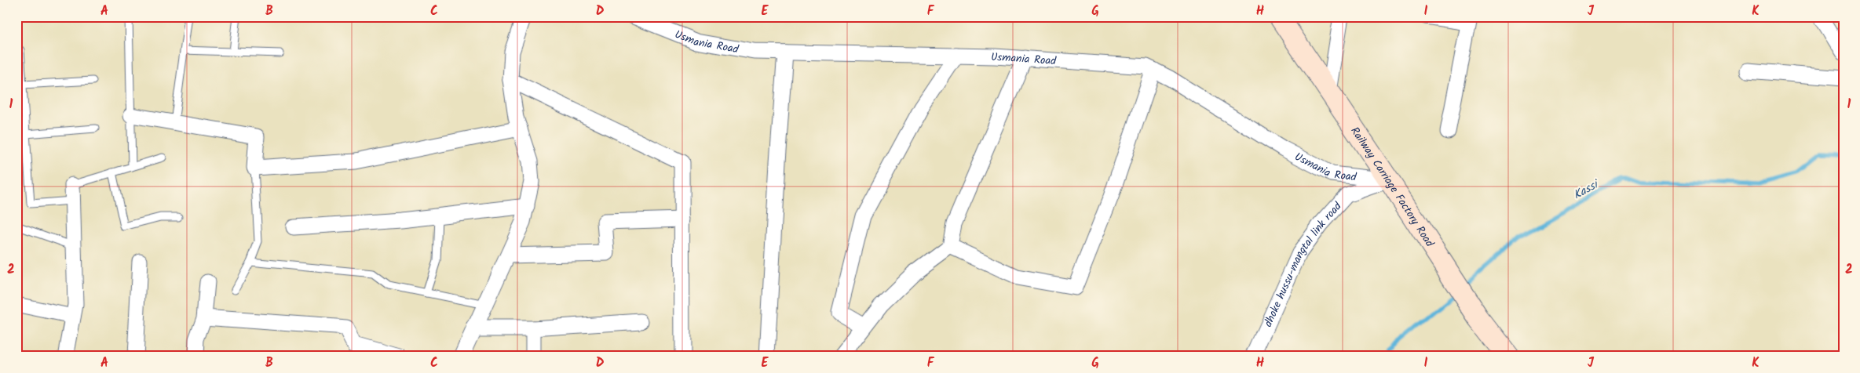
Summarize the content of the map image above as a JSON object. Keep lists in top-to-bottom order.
{
  "streets": {
    "main road": ["Railway Carriage Factory Road"],
    "street": ["Usmania Road", "dhoke hussu-mangtal link road"]
  },
  "crossings": [
    ["Usmania Road", "Railway Carriage Factory Road"],
    ["Usmania Road", "dhoke hussu-mangtal link road"],
    ["Railway Carriage Factory Road", "dhoke hussu-mangtal link road"]
  ],
  "water": ["Kassi"],
  "grid": {
    "columns": [
      "A",
      "B",
      "C",
      "D",
      "E",
      "F",
      "G",
      "H",
      "I",
      "J",
      "K"
    ],
    "rows": ["1", "2"]
  }
}
